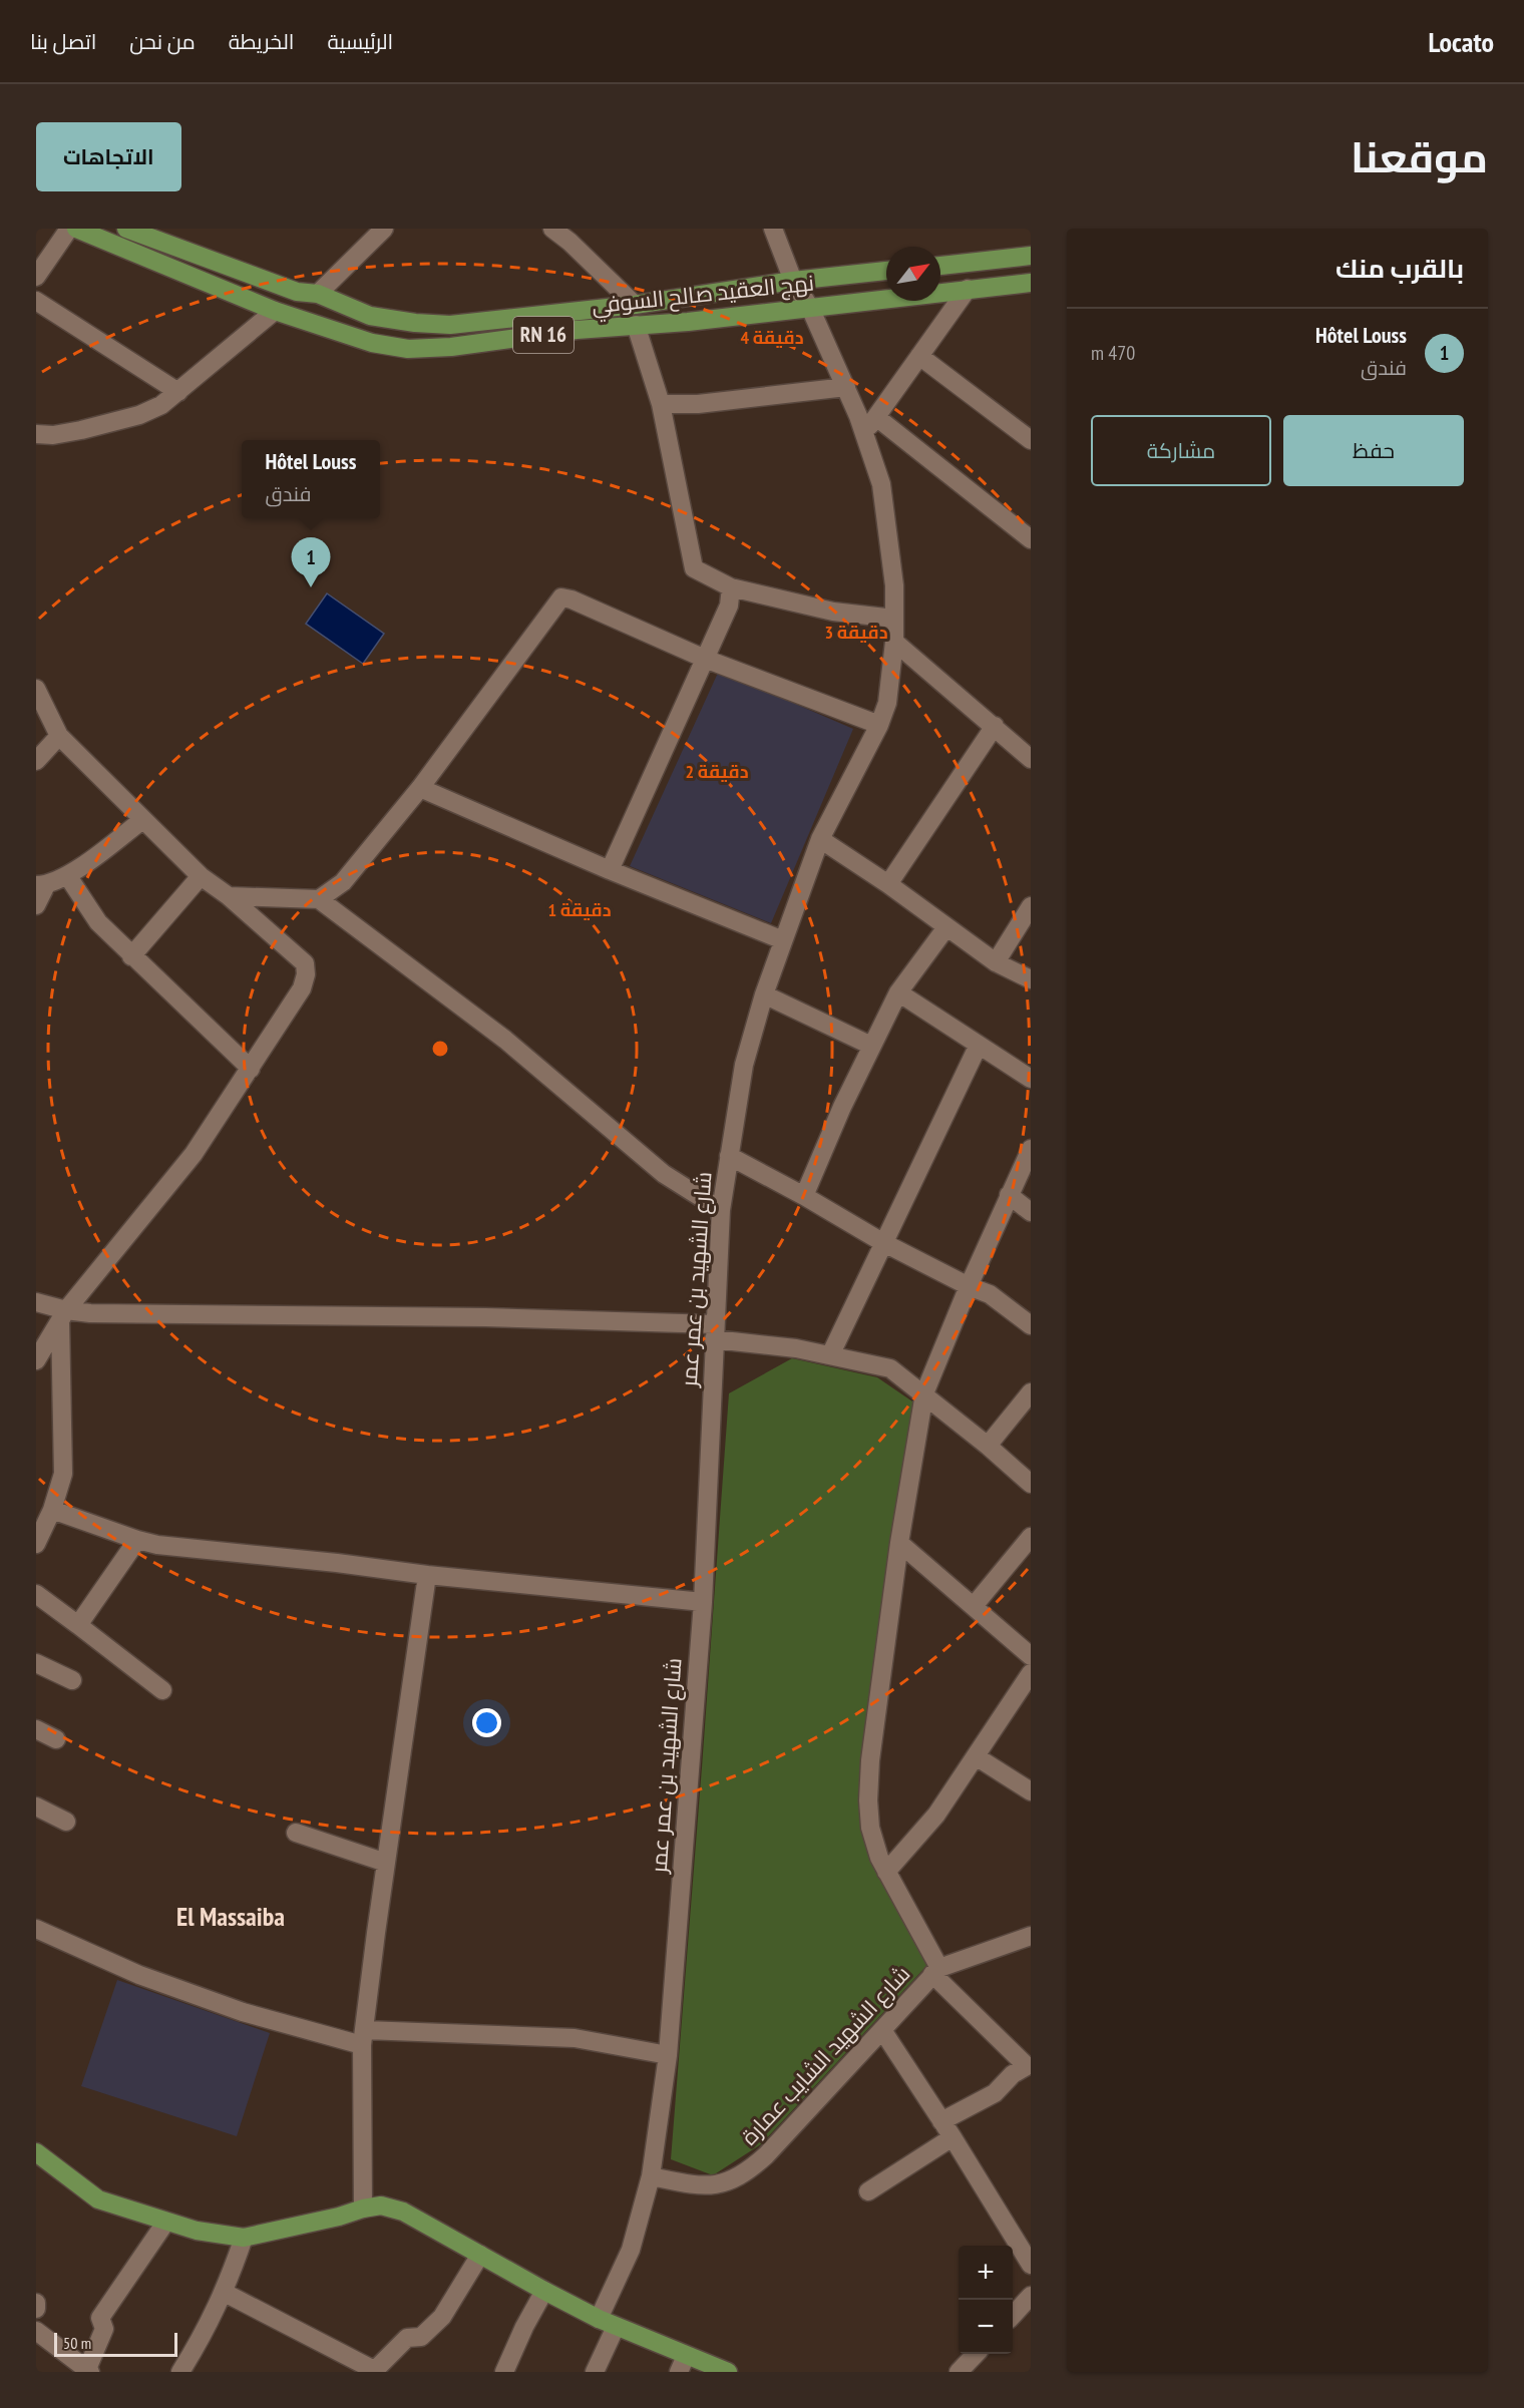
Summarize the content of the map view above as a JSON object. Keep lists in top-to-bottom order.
{
  "streets": {
    "main road": ["نهج العقيد صالح السوفي", "RN 16"],
    "street": ["شارع الشهيد بن عمر عمر", "شارع الشهيد الشايب عمارة"]
  },
  "crossings": [
    ["نهج العقيد صالح السوفي", "شارع الشهيد بن عمر عمر"],
    ["شارع الشهيد بن عمر عمر", "شارع الشهيد الشايب عمارة"]
  ],
  "districts": ["El Massaiba"],
  "scale_bar": "50 m",
  "north": "top right",
  "page": {
    "header": "Locato",
    "nav": [
      "الرئيسية",
      "الخريطة",
      "من نحن",
      "اتصل بنا"
    ],
    "title": "موقعنا",
    "buttons": [
      "الاتجاهات",
      ["حفظ", "مشاركة"]
    ],
    "heading": "بالقرب منك",
    "list": [
      {
        "mark": "1",
        "name": "Hôtel Louss",
        "note": "فندق",
        "value": "470 m"
      }
    ],
    "popup": ["Hôtel Louss", "فندق"],
    "pins": "1",
    "map_buttons": ["+", "−"],
    "scale": "50 m"
  },
  "rings": [
    "4 دقيقة",
    "3 دقيقة",
    "2 دقيقة",
    "1 دقيقة"
  ]
}
